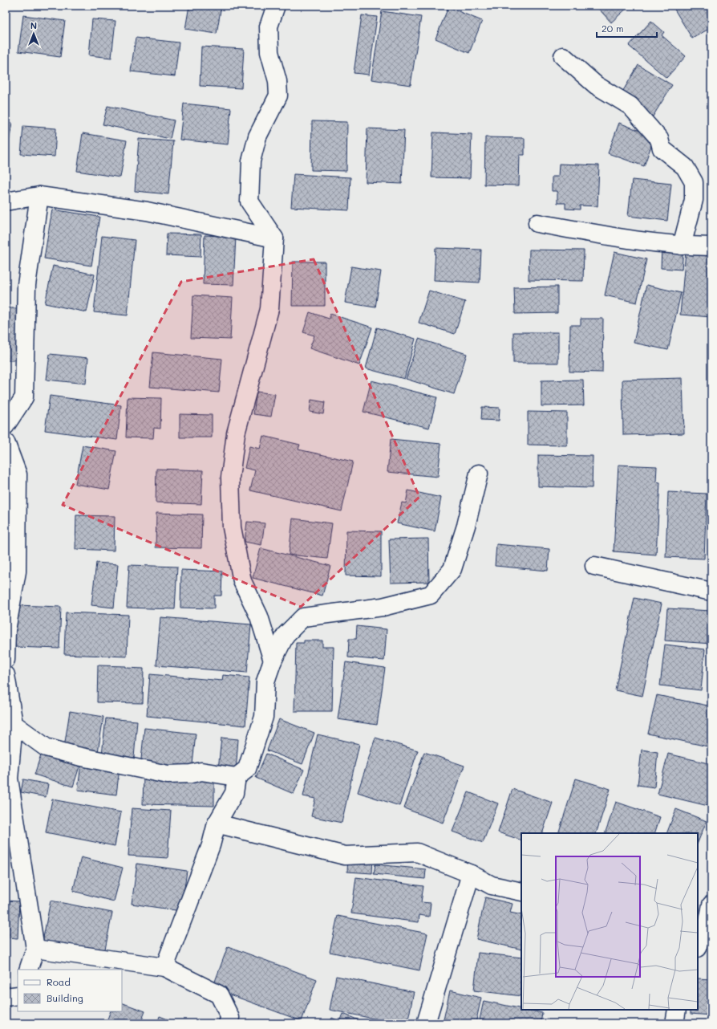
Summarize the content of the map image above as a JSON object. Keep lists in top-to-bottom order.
{
  "legend": ["Road", "Building"],
  "scale_bar": "20 m",
  "north": "top"
}
